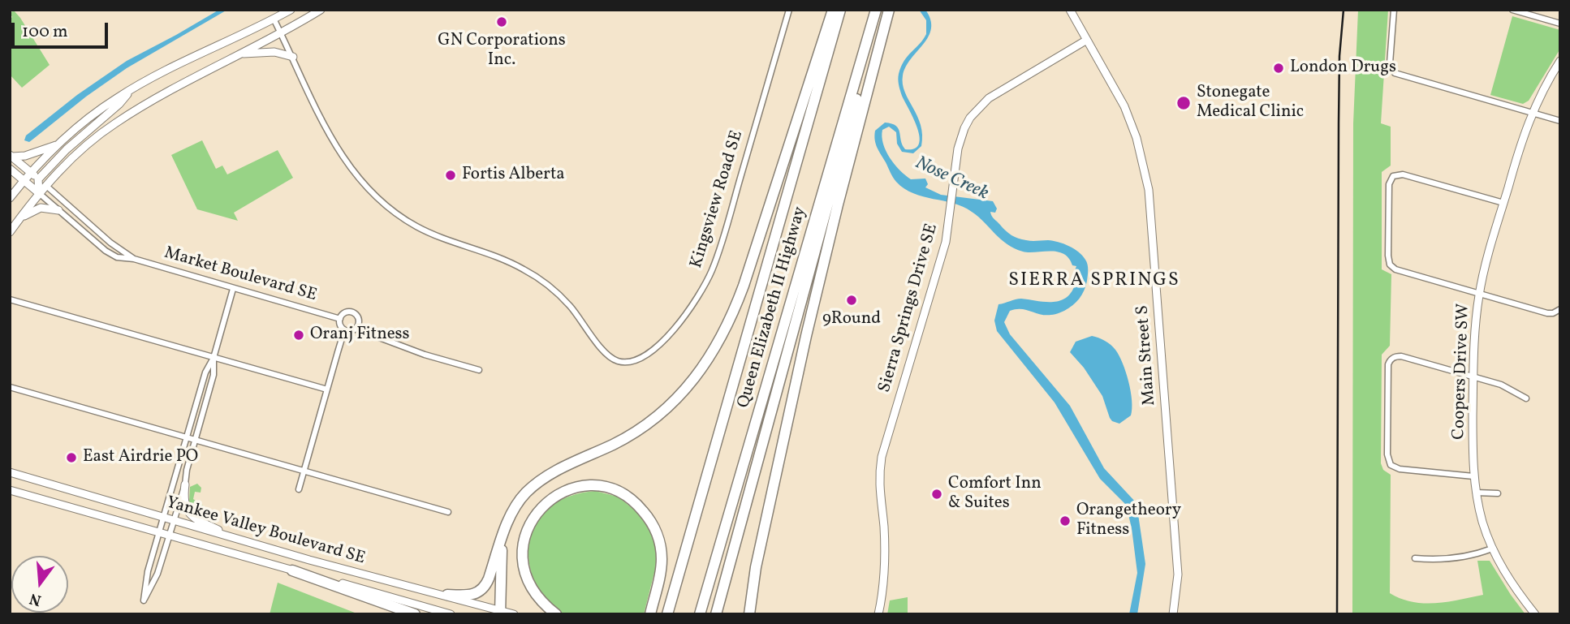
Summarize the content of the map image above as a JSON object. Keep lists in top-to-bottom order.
{
  "streets": {
    "highway": ["Queen Elizabeth II Highway"],
    "main road": [
      "Sierra Springs Drive SE",
      "Main Street S",
      "Coopers Drive SW",
      "Yankee Valley Boulevard SE"
    ],
    "street": ["Kingsview Road SE", "Market Boulevard SE"]
  },
  "crossings": [
    ["Sierra Springs Drive SE", "Main Street S"]
  ],
  "districts": ["SIERRA SPRINGS"],
  "water": ["Nose Creek"],
  "places": [
    "GN Corporations Inc.",
    "London Drugs",
    "Stonegate Medical Clinic",
    "Fortis Alberta",
    "9Round",
    "Oranj Fitness",
    "East Airdrie PO",
    "Comfort Inn & Suites",
    "Orangetheory Fitness"
  ],
  "scale_bar": "100 m",
  "north": "bottom"
}
